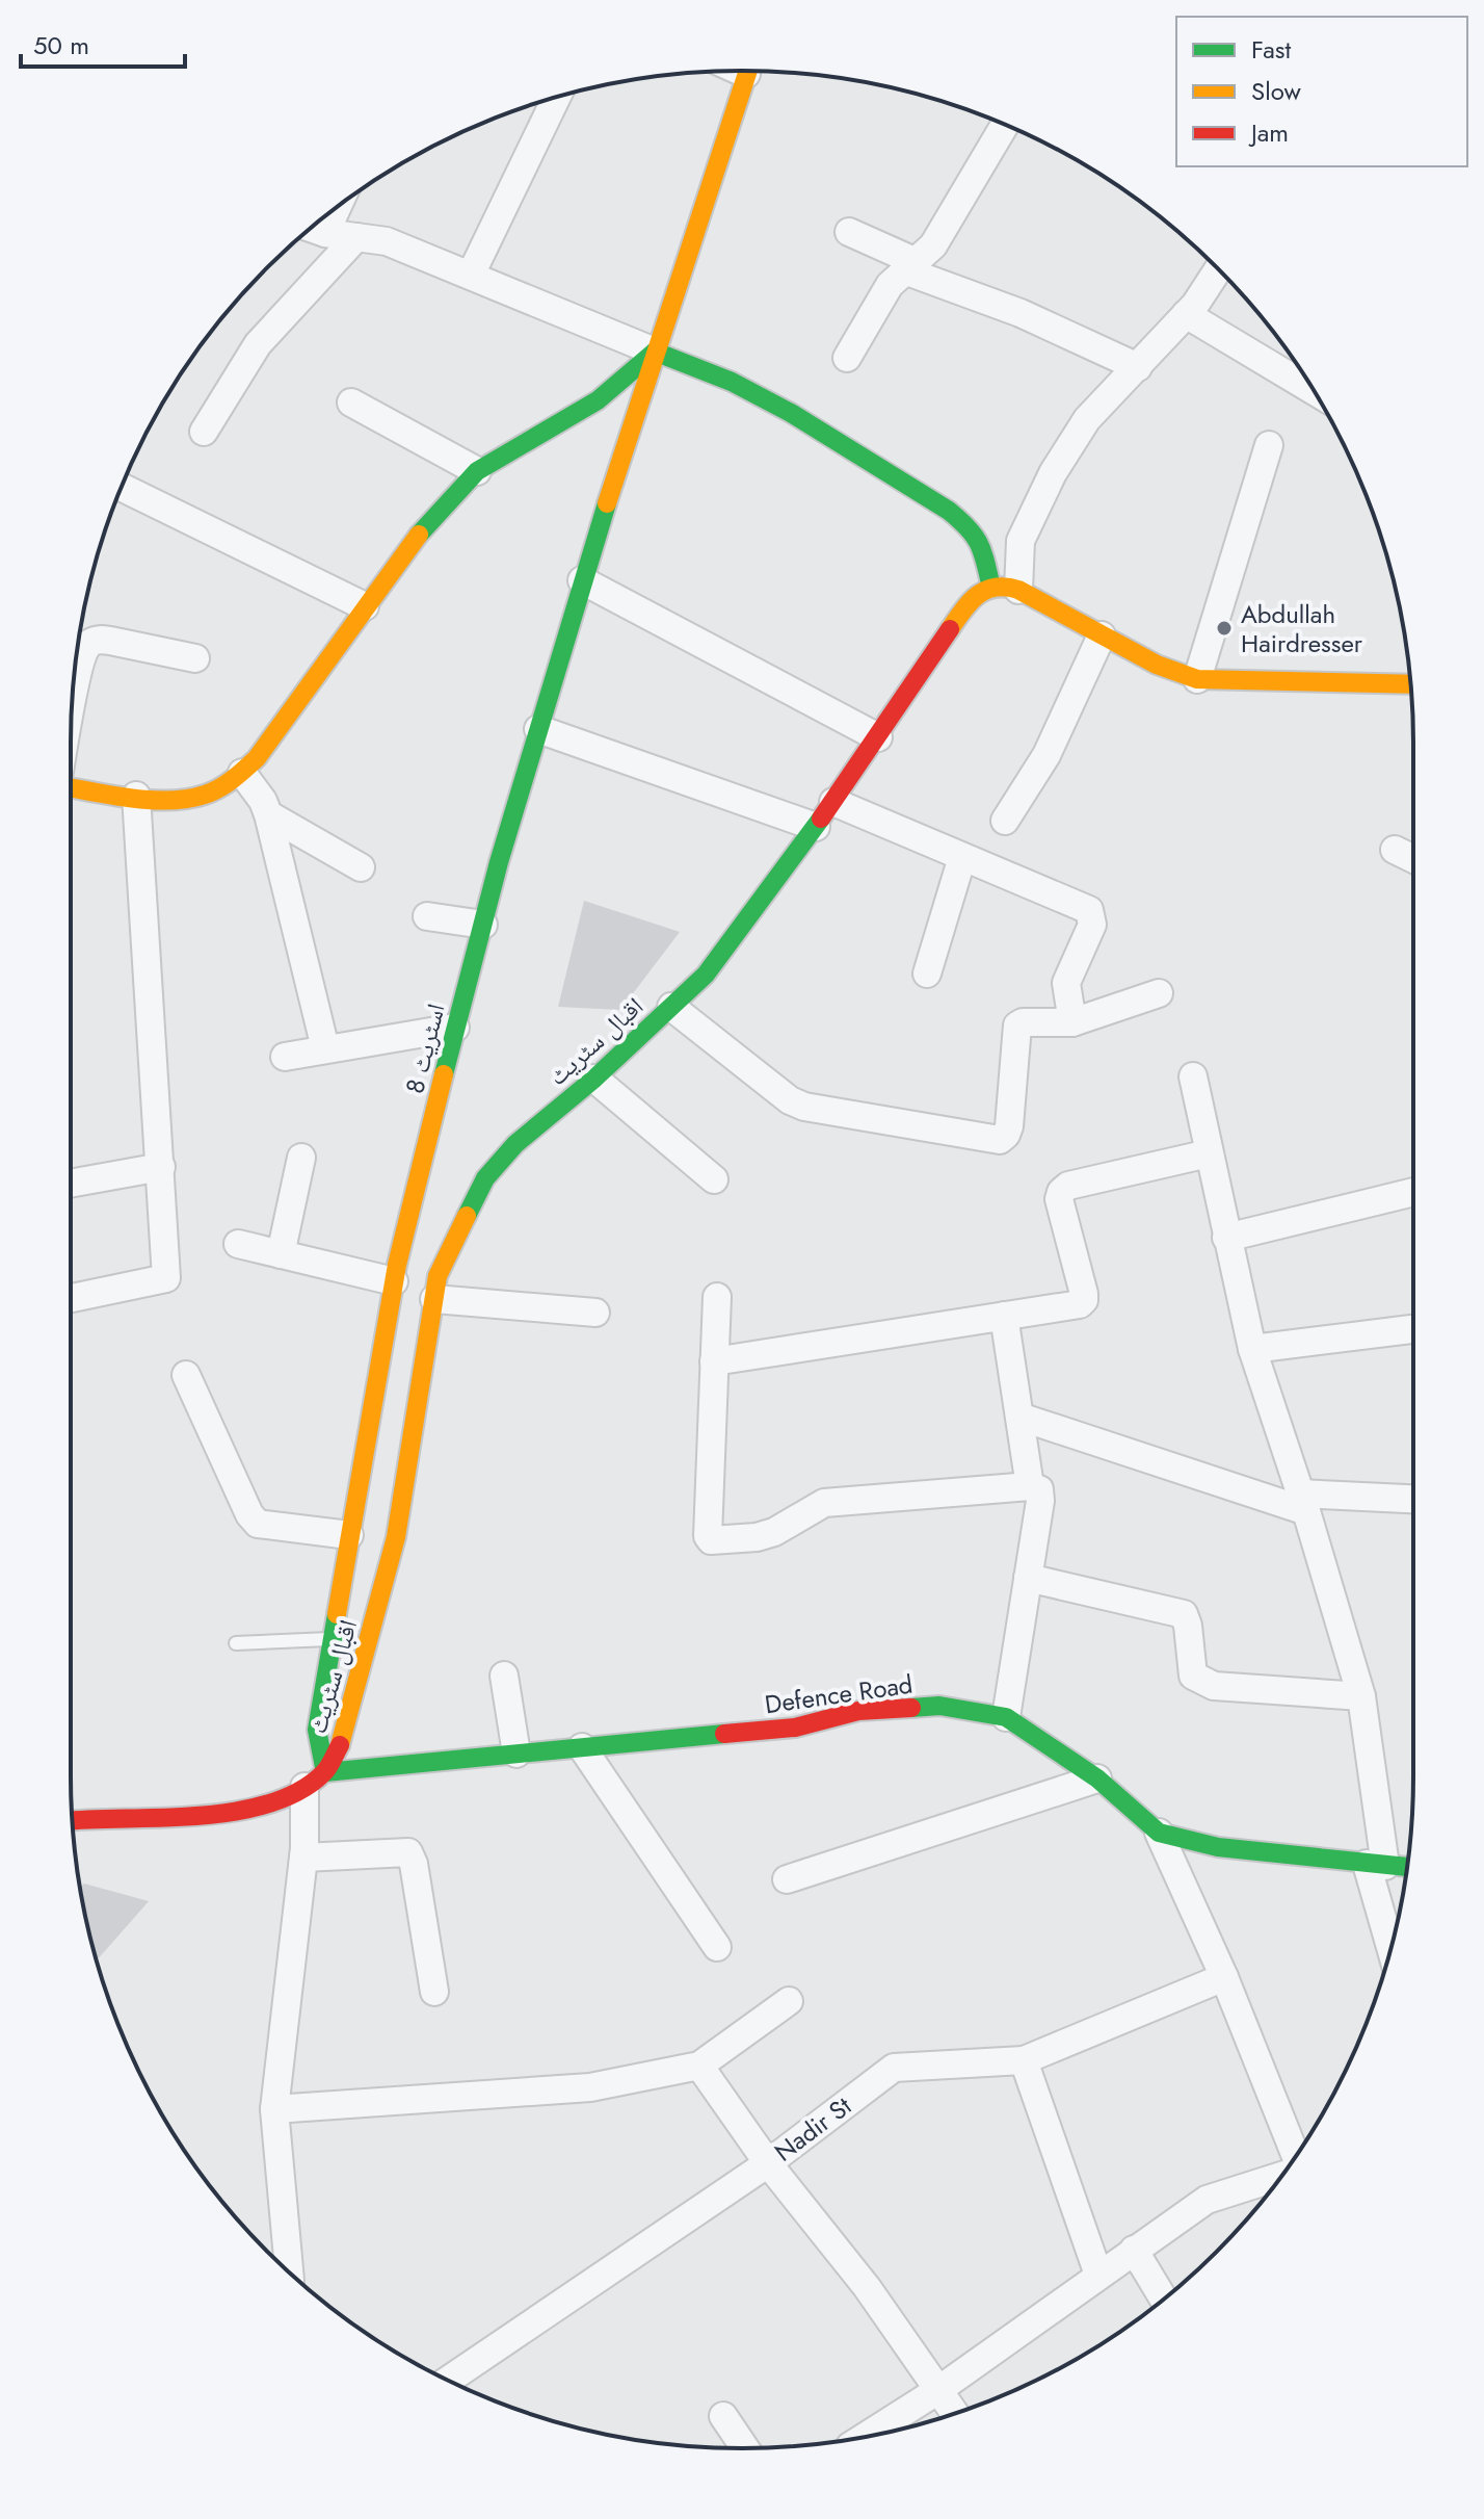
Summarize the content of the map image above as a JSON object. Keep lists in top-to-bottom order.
{
  "streets": {
    "street": [
      "اقبال سٹریٹ",
      "اسٹریٹ 8",
      "Defence Road",
      "Nadir St"
    ]
  },
  "crossings": [
    ["اقبال سٹریٹ", "اسٹریٹ 8"],
    ["اقبال سٹریٹ", "Defence Road"],
    ["اسٹریٹ 8", "Defence Road"]
  ],
  "places": ["Abdullah Hairdresser"],
  "legend": ["Fast", "Slow", "Jam"],
  "scale_bar": "50 m"
}
